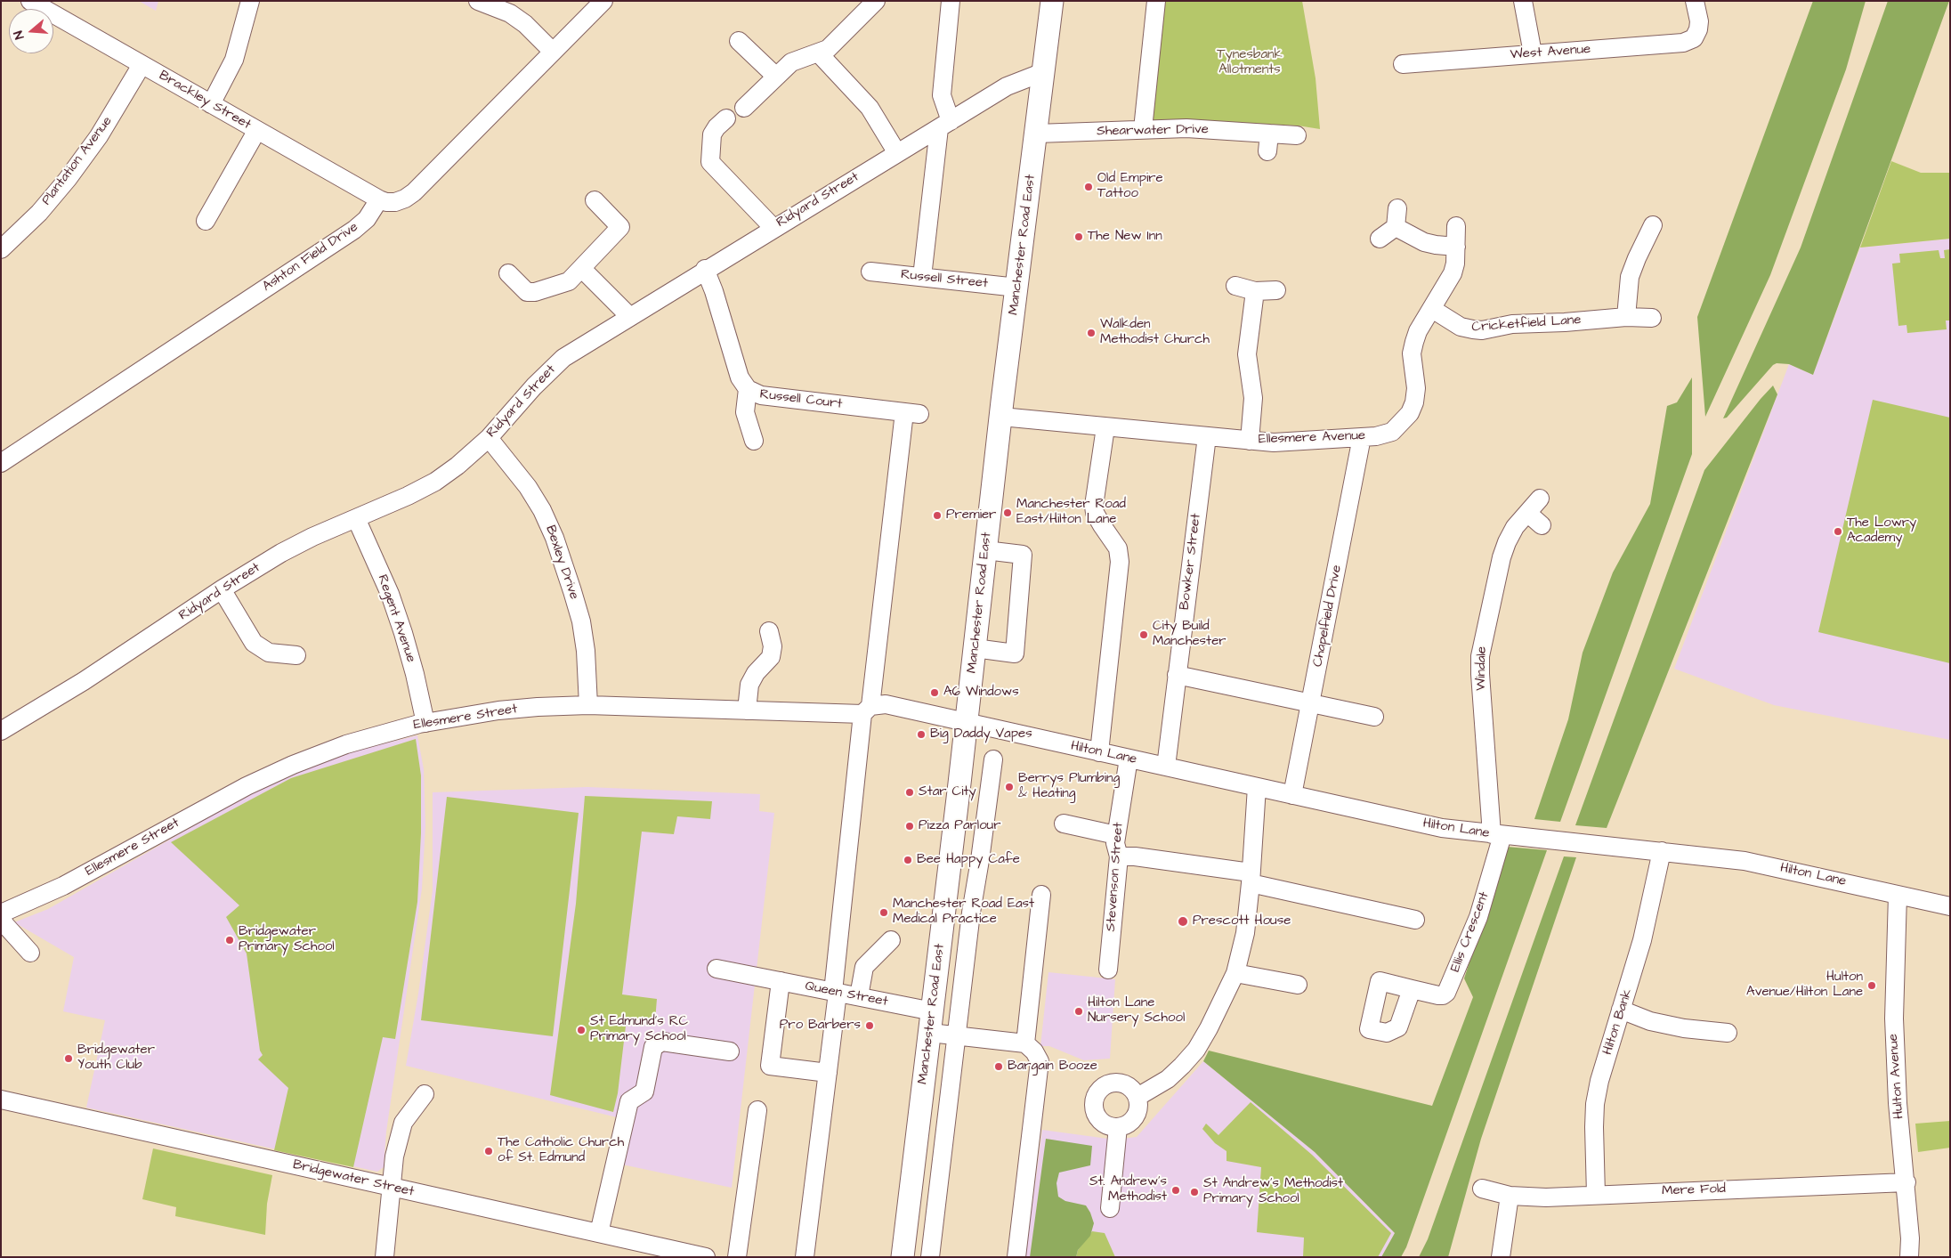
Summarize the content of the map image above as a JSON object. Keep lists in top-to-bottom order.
{
  "streets": {
    "main road": ["Manchester Road East"],
    "street": [
      "West Avenue",
      "Brackley Street",
      "Shearwater Drive",
      "Plantation Avenue",
      "Ridyard Street",
      "Ashton Field Drive",
      "Russell Street",
      "Cricketfield Lane",
      "Russell Court",
      "Ellesmere Avenue",
      "Bowker Street",
      "Bexley Drive",
      "Chapelfield Drive",
      "Regent Avenue",
      "Windale",
      "Ellesmere Street",
      "Hilton Lane",
      "Stevenson Street",
      "Ellis Crescent",
      "Queen Street",
      "Hilton Bank",
      "Hulton Avenue",
      "Bridgewater Street",
      "Mere Fold"
    ]
  },
  "crossings": [
    ["Brackley Street", "Plantation Avenue"],
    ["Brackley Street", "Ashton Field Drive"],
    ["Shearwater Drive", "Manchester Road East"],
    ["Ridyard Street", "Manchester Road East"],
    ["Ridyard Street", "Russell Court"],
    ["Ridyard Street", "Bexley Drive"],
    ["Ridyard Street", "Regent Avenue"],
    ["Manchester Road East", "Russell Street"],
    ["Manchester Road East", "Ellesmere Avenue"],
    ["Manchester Road East", "Ellesmere Street"],
    ["Manchester Road East", "Hilton Lane"],
    ["Manchester Road East", "Queen Street"],
    ["Cricketfield Lane", "Ellesmere Avenue"],
    ["Russell Court", "Ellesmere Street"],
    ["Ellesmere Avenue", "Bowker Street"],
    ["Ellesmere Avenue", "Chapelfield Drive"],
    ["Bowker Street", "Hilton Lane"],
    ["Bexley Drive", "Ellesmere Street"],
    ["Chapelfield Drive", "Hilton Lane"],
    ["Regent Avenue", "Ellesmere Street"],
    ["Windale", "Hilton Lane"],
    ["Windale", "Ellis Crescent"],
    ["Ellesmere Street", "Hilton Lane"],
    ["Hilton Lane", "Stevenson Street"],
    ["Hilton Lane", "Ellis Crescent"],
    ["Hilton Lane", "Hilton Bank"],
    ["Hilton Lane", "Hulton Avenue"],
    ["Hilton Bank", "Mere Fold"],
    ["Hulton Avenue", "Mere Fold"]
  ],
  "parks": ["Tynesbank Allotments"],
  "places": [
    "Old Empire Tattoo",
    "The New Inn",
    "Walkden Methodist Church",
    "Manchester Road East/Hilton Lane",
    "Premier",
    "The Lowry Academy",
    "City Build Manchester",
    "A6 Windows",
    "Big Daddy Vapes",
    "Berrys Plumbing & Heating",
    "Star City",
    "Pizza Parlour",
    "Bee Happy Cafe",
    "Manchester Road East Medical Practice",
    "Prescott House",
    "Bridgewater Primary School",
    "Hulton Avenue/Hilton Lane",
    "Hilton Lane Nursery School",
    "Pro Barbers",
    "St Edmund's RC Primary School",
    "Bridgewater Youth Club",
    "Bargain Booze",
    "The Catholic Church of St. Edmund",
    "St. Andrew's Methodist",
    "St Andrew's Methodist Primary School"
  ],
  "north": "left"
}
